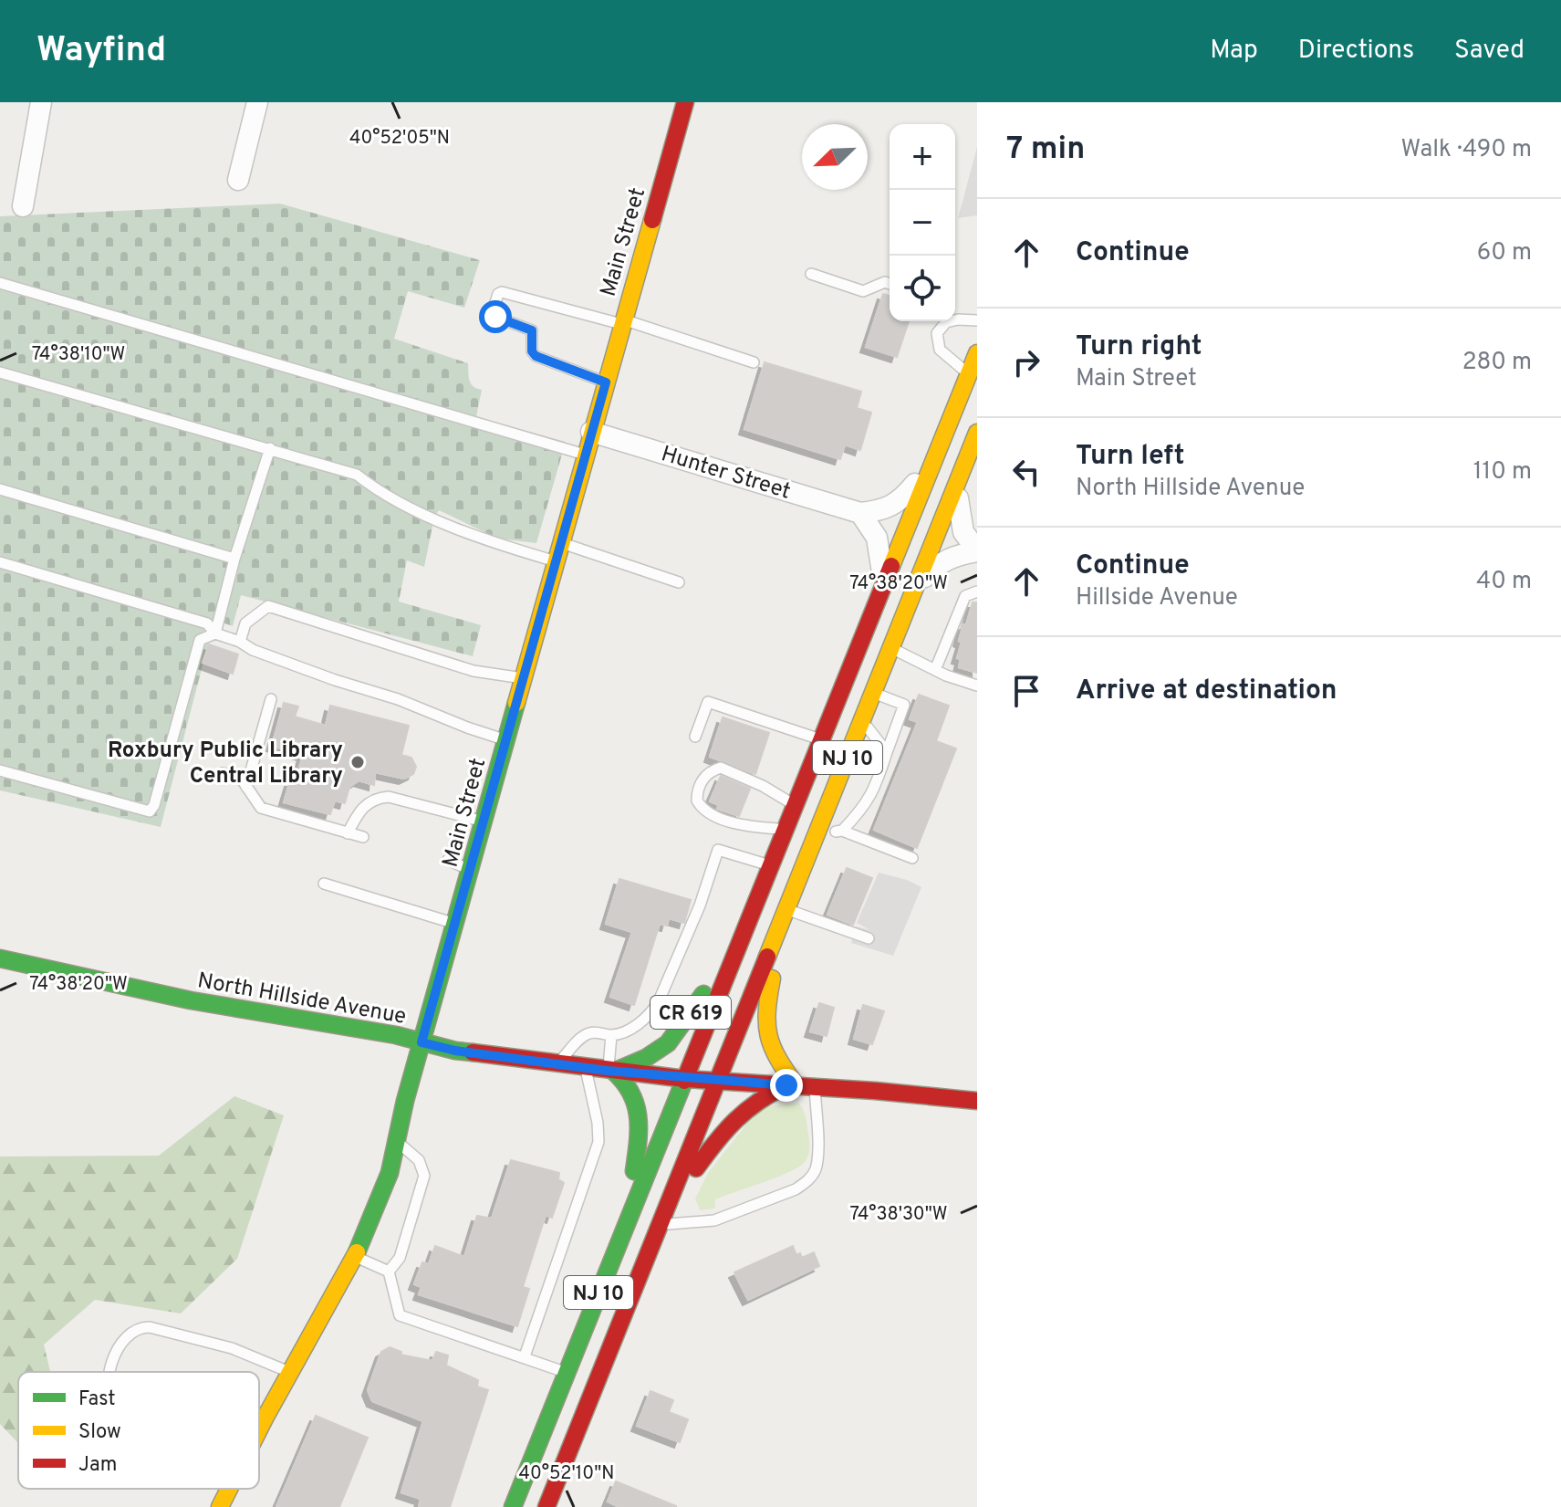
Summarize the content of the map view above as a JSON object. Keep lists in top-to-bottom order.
{
  "streets": {
    "main road": [
      "Main Street",
      "NJ 10",
      "North Hillside Avenue",
      "CR 619"
    ],
    "street": ["Hunter Street"]
  },
  "crossings": [
    ["Main Street", "Hunter Street"],
    ["Main Street", "North Hillside Avenue"],
    ["NJ 10", "North Hillside Avenue"],
    ["NJ 10", "CR 619"],
    ["North Hillside Avenue", "CR 619"]
  ],
  "places": ["Roxbury Public Library Central Library"],
  "legend": ["Fast", "Slow", "Jam"],
  "north": "bottom left",
  "page": {
    "header": "Wayfind",
    "nav": ["Map", "Directions", "Saved"],
    "heading": ["7 min", "Walk · 490 m"],
    "map_buttons": ["+", "−"],
    "list": [
      ["Continue", "60 m"],
      ["Turn right", "Main Street", "280 m"],
      ["Turn left", "North Hillside Avenue", "110 m"],
      ["Continue", "Hillside Avenue", "40 m"],
      "Arrive at destination"
    ]
  },
  "coordinates": [
    "40°52'05\"N",
    "74°38'10\"W",
    "74°38'20\"W",
    "74°38'30\"W",
    "40°52'10\"N"
  ]
}
